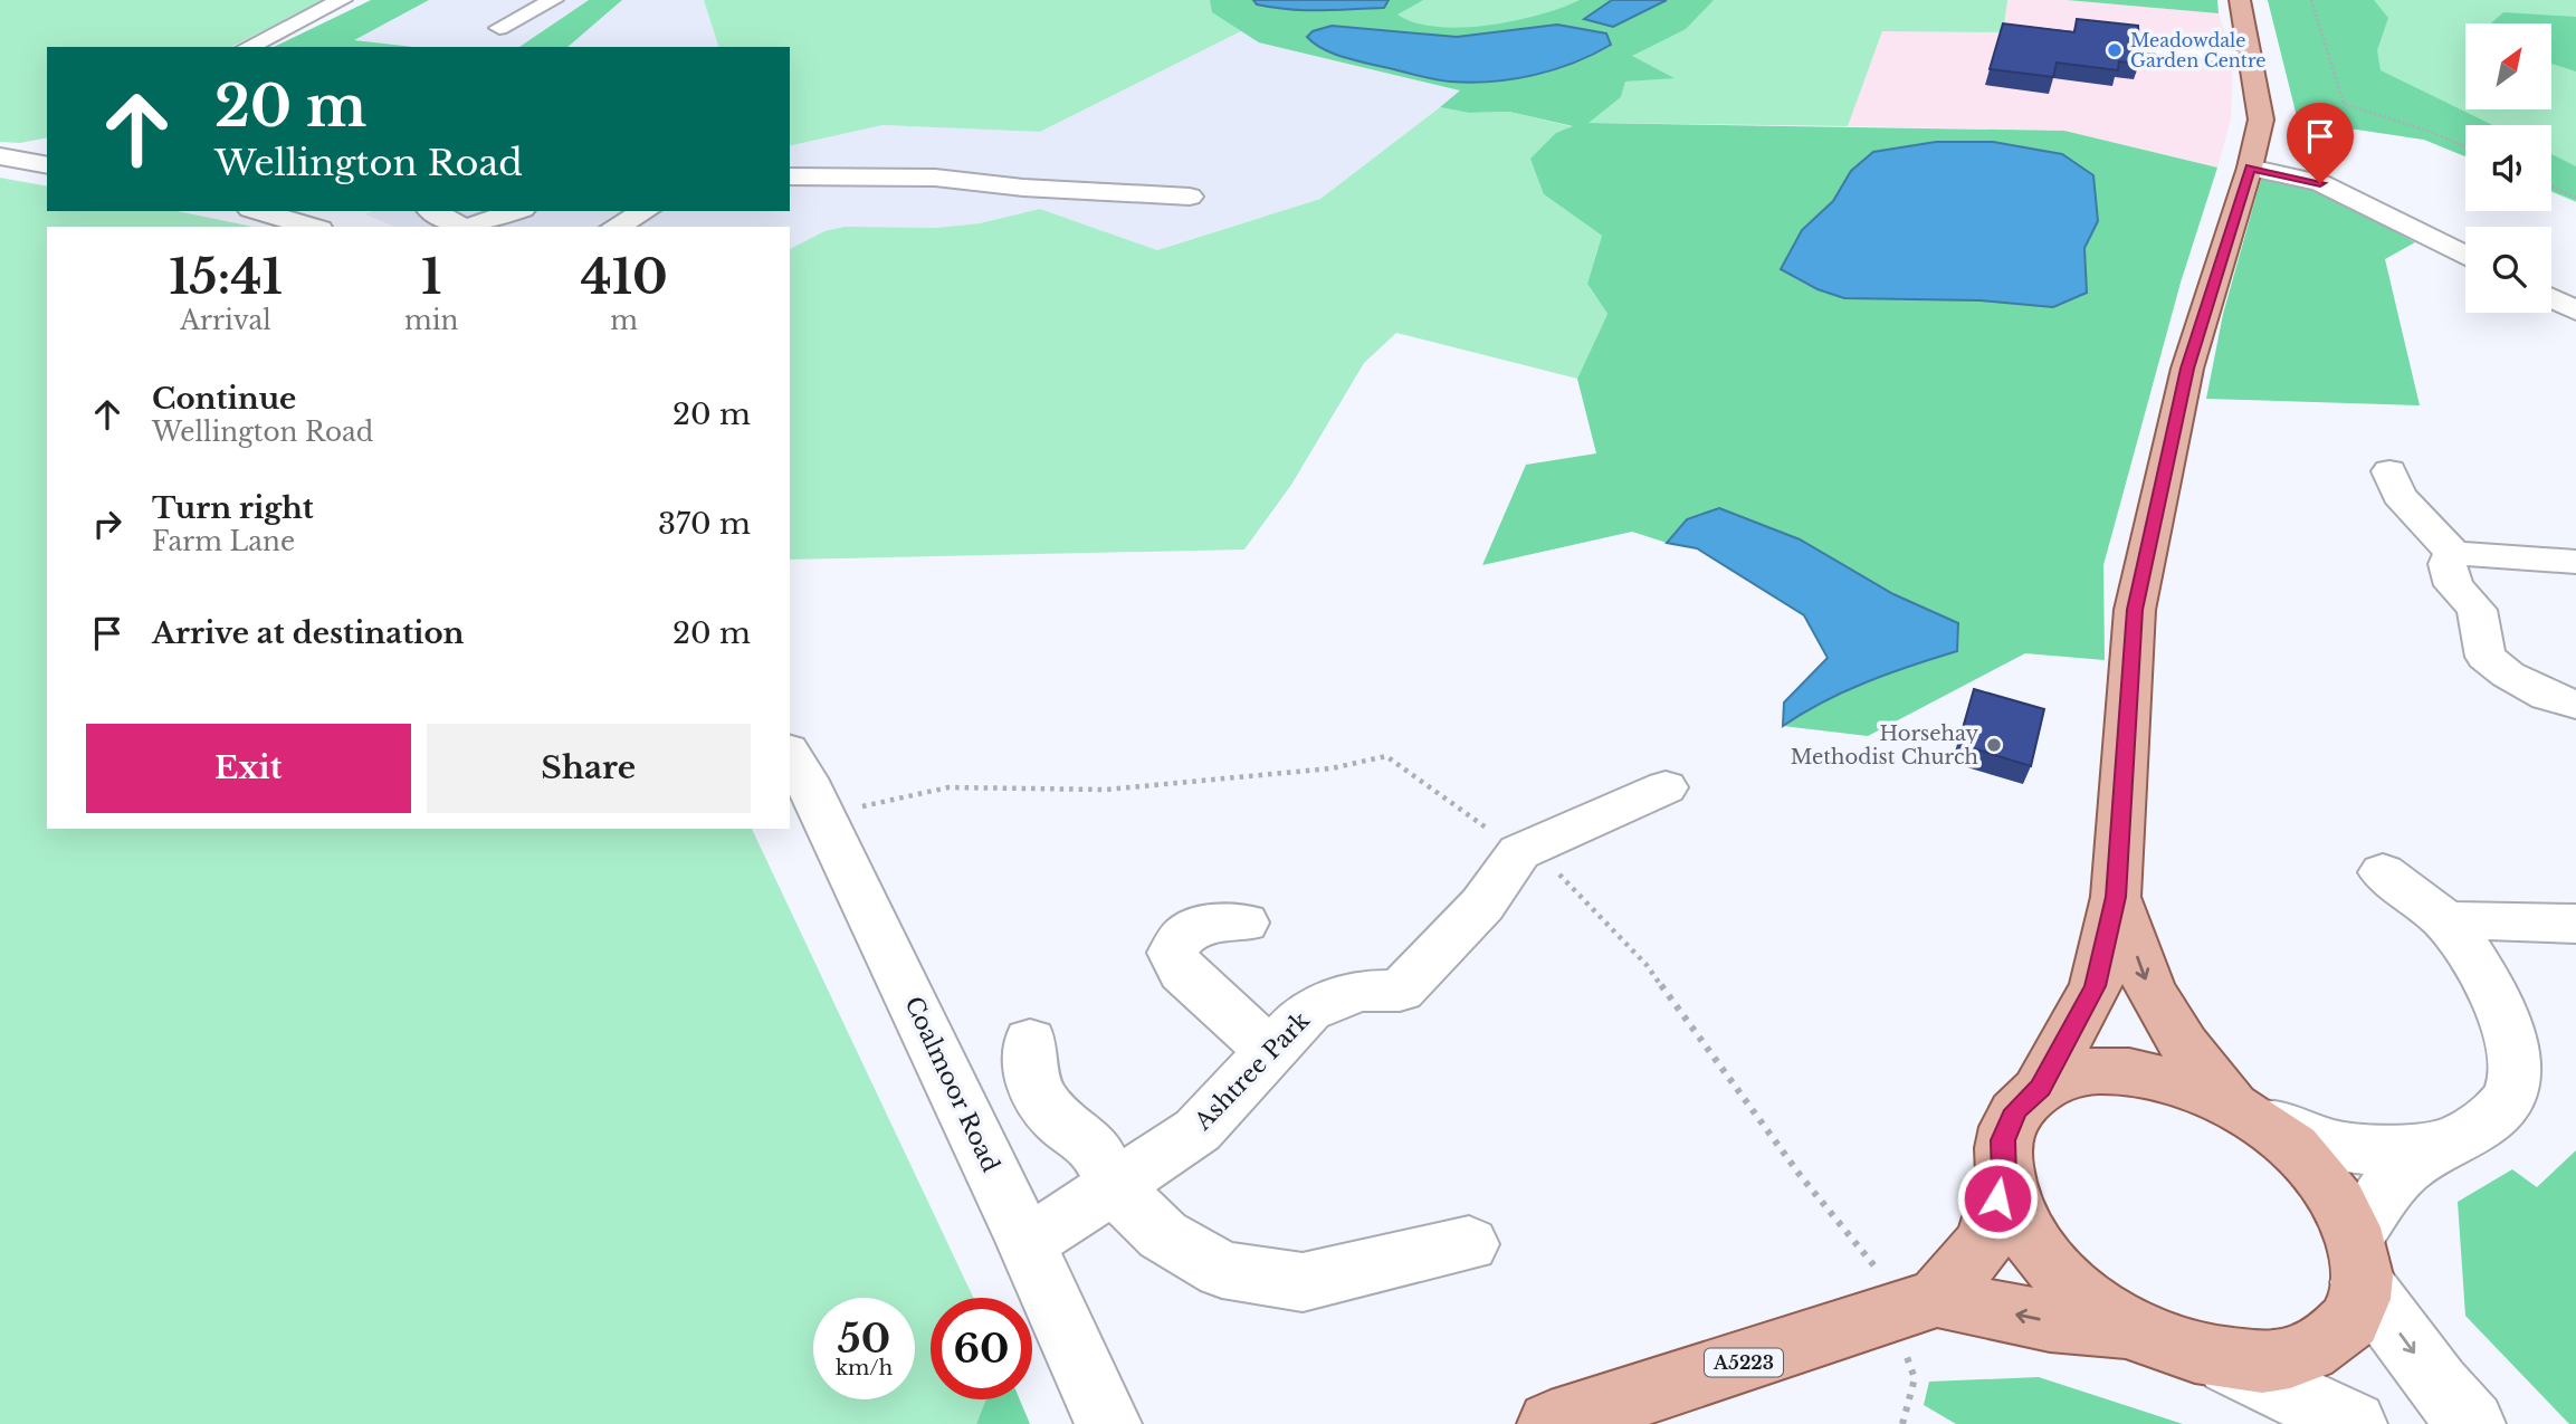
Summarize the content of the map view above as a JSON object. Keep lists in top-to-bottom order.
{
  "streets": {
    "main road": ["A5223"],
    "street": ["Ashtree Park", "Coalmoor Road"]
  },
  "crossings": [
    ["Ashtree Park", "Coalmoor Road"]
  ],
  "places": ["Meadowdale Garden Centre", "Horsehay Methodist Church"],
  "north": "top right",
  "page": {
    "turn": ["20 m", "Wellington Road"],
    "eta": [
      "15:41",
      "Arrival",
      "1",
      "min",
      "410",
      "m"
    ],
    "list": [
      {
        "name": "Continue",
        "note": "Wellington Road",
        "value": "20 m"
      },
      {
        "name": "Turn right",
        "note": "Farm Lane",
        "value": "370 m"
      },
      {
        "name": "Arrive at destination",
        "value": "20 m"
      }
    ],
    "buttons": ["Exit", "Share"],
    "speed": "50 km/h",
    "limit": "60"
  }
}
